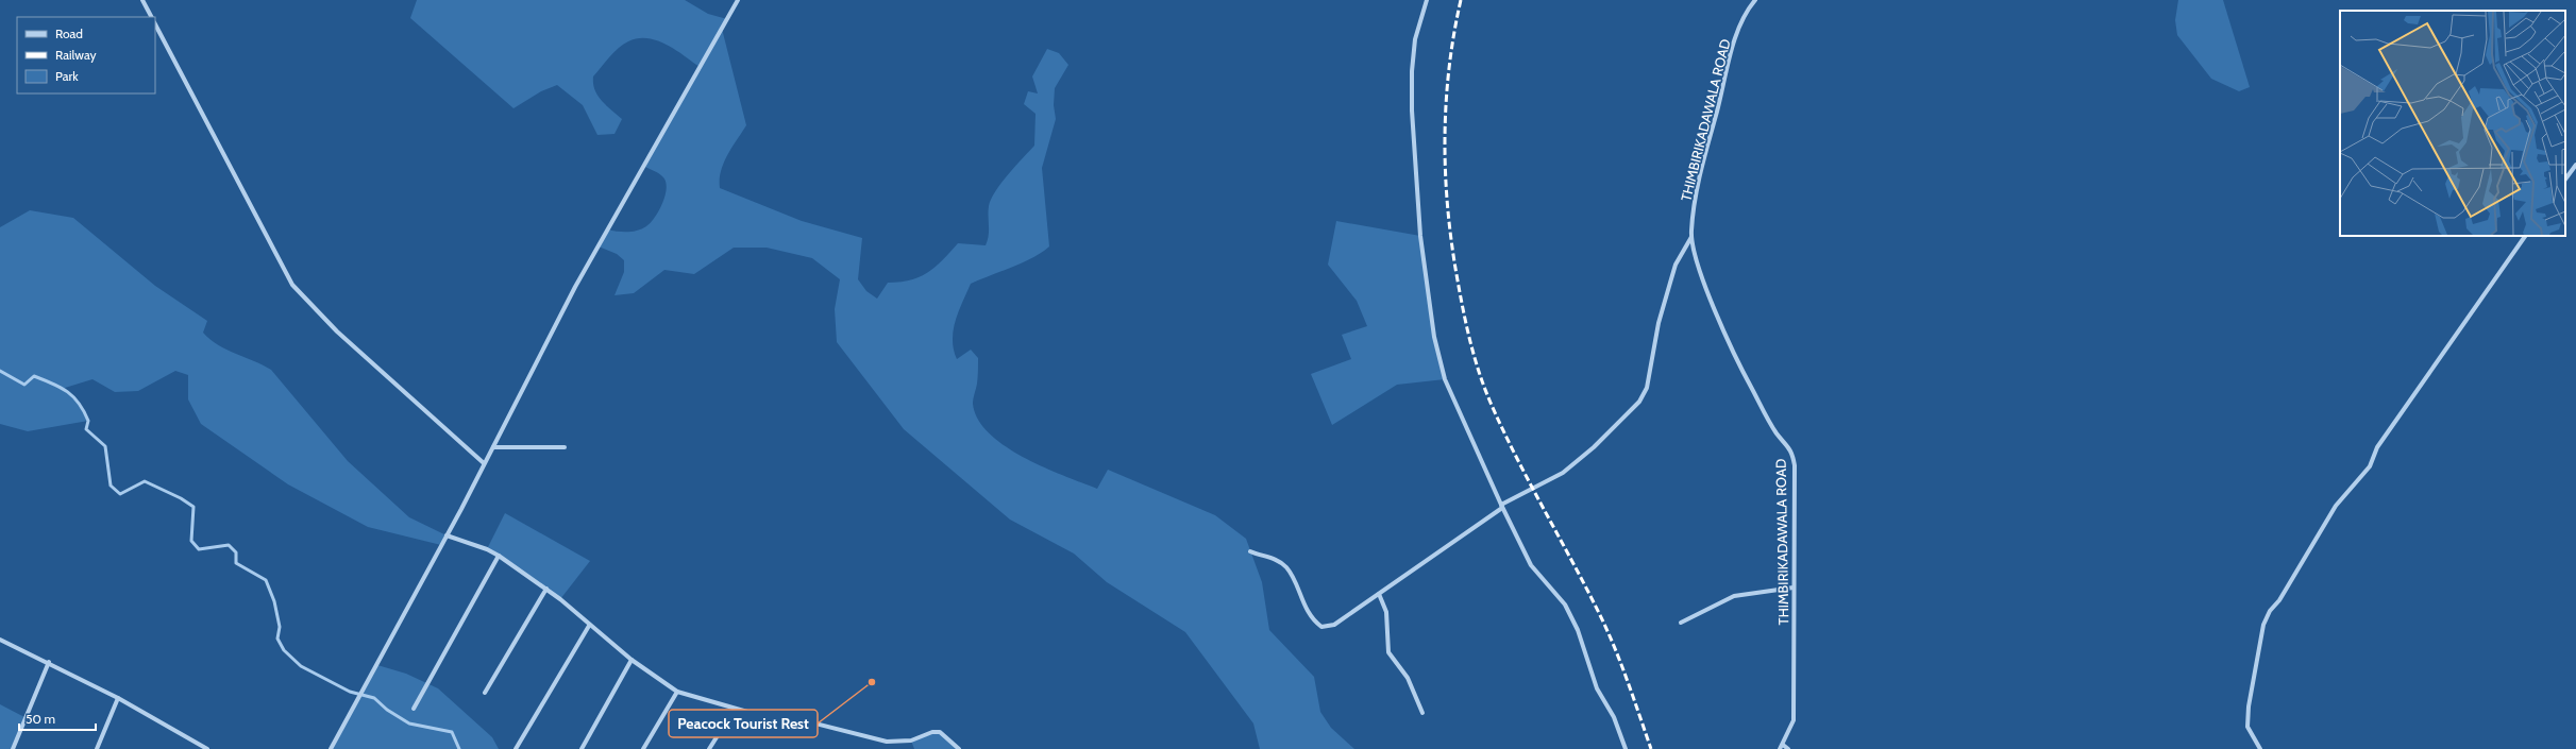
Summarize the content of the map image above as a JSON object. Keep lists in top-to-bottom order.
{
  "streets": {
    "street": ["THIMBIRIKADAWALA ROAD"]
  },
  "places": ["Peacock Tourist Rest"],
  "legend": ["Road", "Railway", "Park"],
  "scale_bar": "50 m"
}
